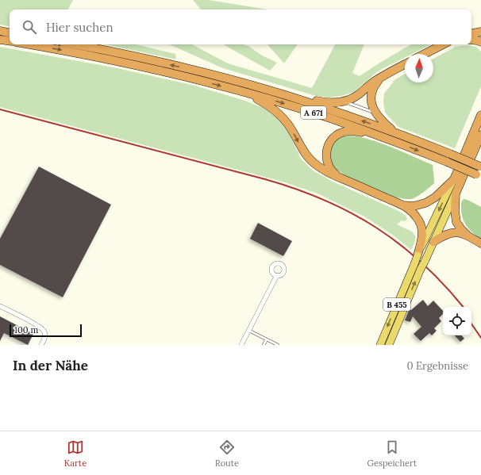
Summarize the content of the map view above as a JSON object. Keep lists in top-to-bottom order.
{
  "streets": {
    "highway": ["A 671", "B 455"]
  },
  "scale_bar": "100 m",
  "north": "top",
  "page": {
    "search": "Hier suchen",
    "scale": "100 m",
    "heading": ["In der Nähe", "0 Ergebnisse"],
    "nav": ["Karte", "Route", "Gespeichert"]
  }
}
